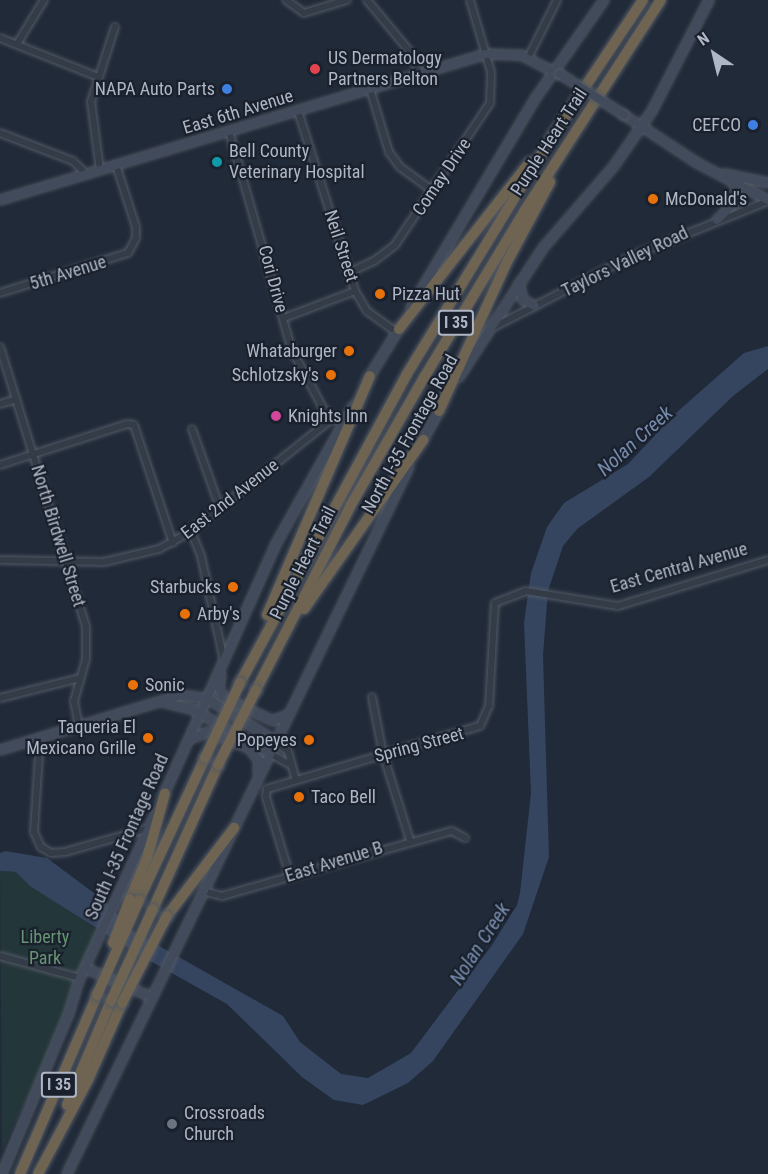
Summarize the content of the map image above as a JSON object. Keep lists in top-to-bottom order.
{
  "streets": {
    "highway": ["Purple Heart Trail", "I 35"],
    "main road": ["East 6th Avenue", "North I-35 Frontage Road", "South I-35 Frontage Road"],
    "street": [
      "Comay Drive",
      "Neil Street",
      "Taylors Valley Road",
      "5th Avenue",
      "Cori Drive",
      "East 2nd Avenue",
      "North Birdwell Street",
      "East Central Avenue",
      "Spring Street",
      "East Avenue B"
    ]
  },
  "crossings": [
    ["East 6th Avenue", "Comay Drive"],
    ["East 6th Avenue", "Neil Street"],
    ["East 6th Avenue", "Taylors Valley Road"],
    ["East 6th Avenue", "5th Avenue"],
    ["East 6th Avenue", "Cori Drive"],
    ["East 6th Avenue", "North I-35 Frontage Road"],
    ["Purple Heart Trail", "I 35"],
    ["Comay Drive", "Neil Street"],
    ["Taylors Valley Road", "North I-35 Frontage Road"],
    ["Cori Drive", "East 2nd Avenue"],
    ["East 2nd Avenue", "North Birdwell Street"],
    ["East Central Avenue", "Spring Street"],
    ["Spring Street", "East Avenue B"]
  ],
  "water": ["Nolan Creek"],
  "parks": ["Liberty Park"],
  "places": [
    "US Dermatology Partners Belton",
    "NAPA Auto Parts",
    "CEFCO",
    "Bell County Veterinary Hospital",
    "McDonald's",
    "Pizza Hut",
    "Whataburger",
    "Schlotzsky's",
    "Knights Inn",
    "Starbucks",
    "Arby's",
    "Sonic",
    "Taqueria El Mexicano Grille",
    "Popeyes",
    "Taco Bell",
    "Crossroads Church"
  ],
  "north": "top left"
}
